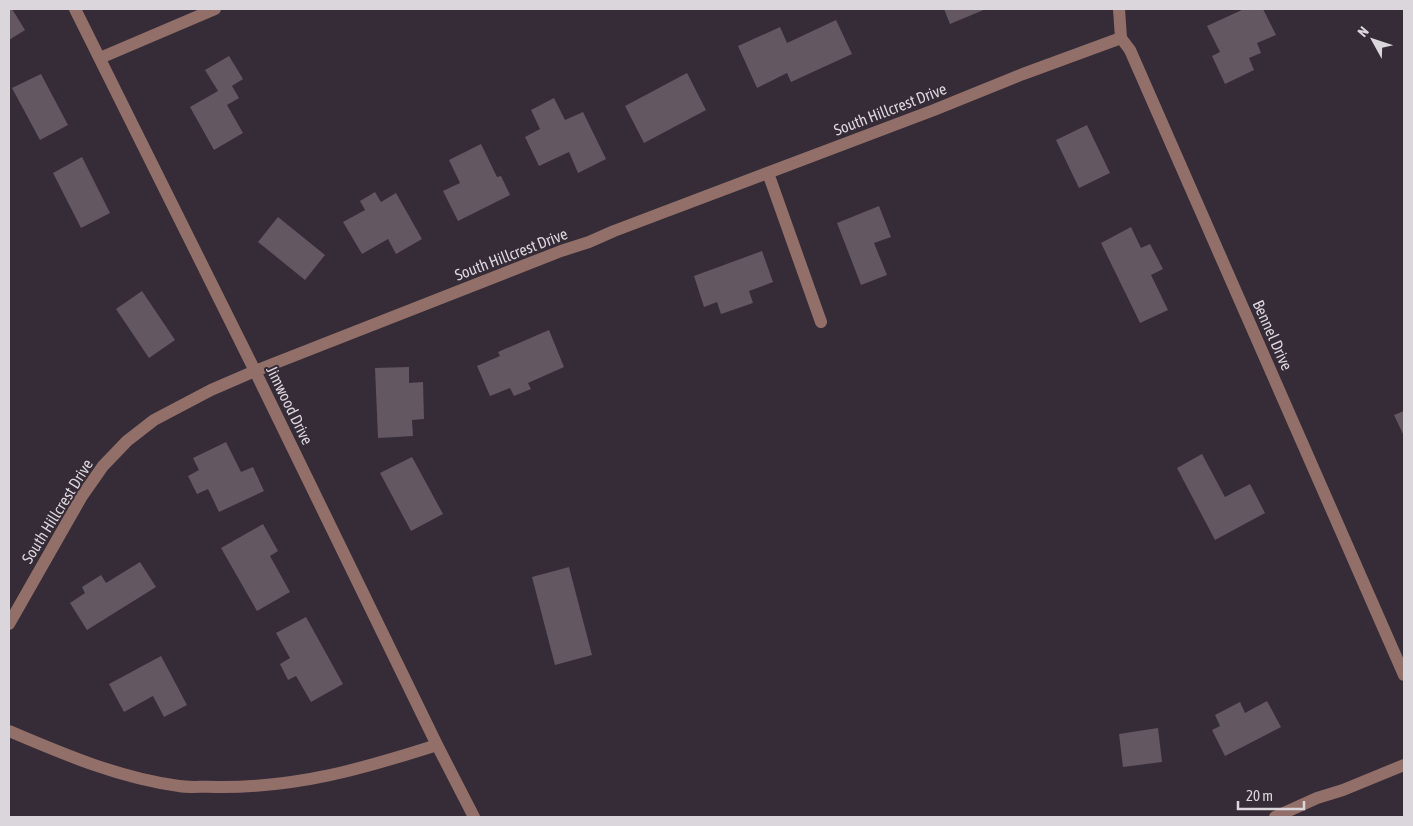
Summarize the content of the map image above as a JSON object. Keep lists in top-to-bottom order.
{
  "streets": {
    "street": ["South Hillcrest Drive", "Bennel Drive", "Jimwood Drive"]
  },
  "crossings": [
    ["South Hillcrest Drive", "Bennel Drive"],
    ["South Hillcrest Drive", "Jimwood Drive"]
  ],
  "scale_bar": "20 m",
  "north": "top left"
}
